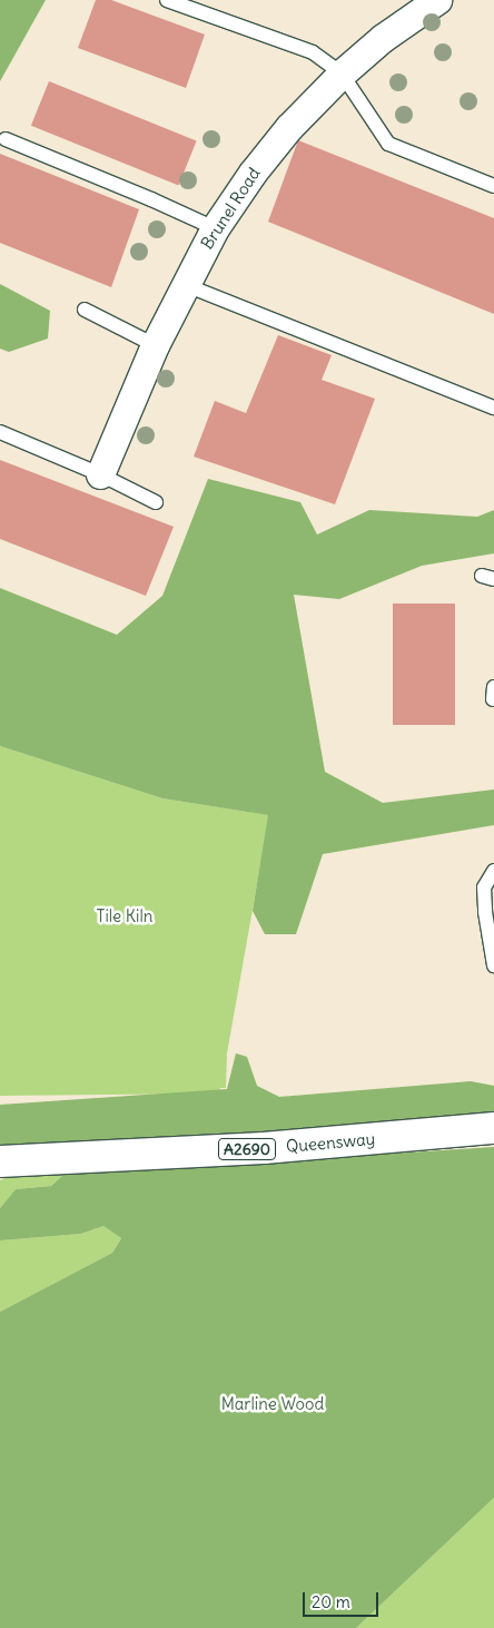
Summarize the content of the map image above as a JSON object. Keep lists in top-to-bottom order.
{
  "streets": {
    "main road": ["Queensway", "A2690"],
    "street": ["Brunel Road"]
  },
  "parks": ["Tile Kiln", "Marline Wood"],
  "scale_bar": "20 m"
}
